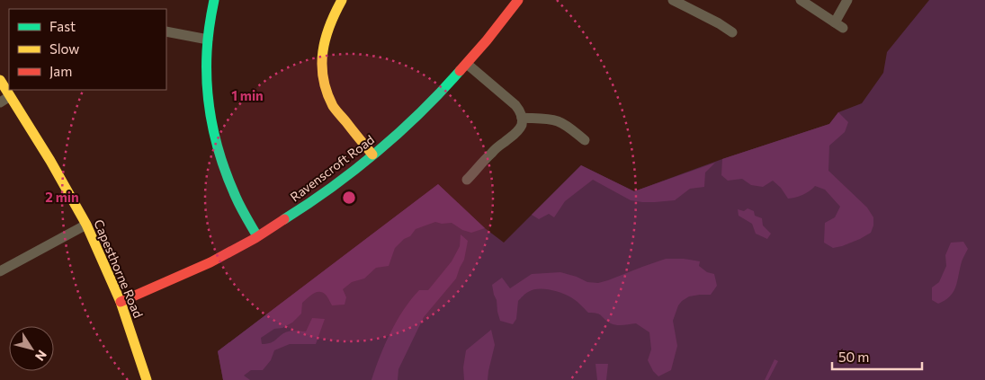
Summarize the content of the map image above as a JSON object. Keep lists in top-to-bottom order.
{
  "streets": {
    "street": ["Ravenscroft Road", "Capesthorne Road"]
  },
  "crossings": [
    ["Ravenscroft Road", "Capesthorne Road"]
  ],
  "legend": ["Fast", "Slow", "Jam"],
  "scale_bar": "50 m",
  "north": "bottom right",
  "rings": ["1 min", "2 min"]
}
